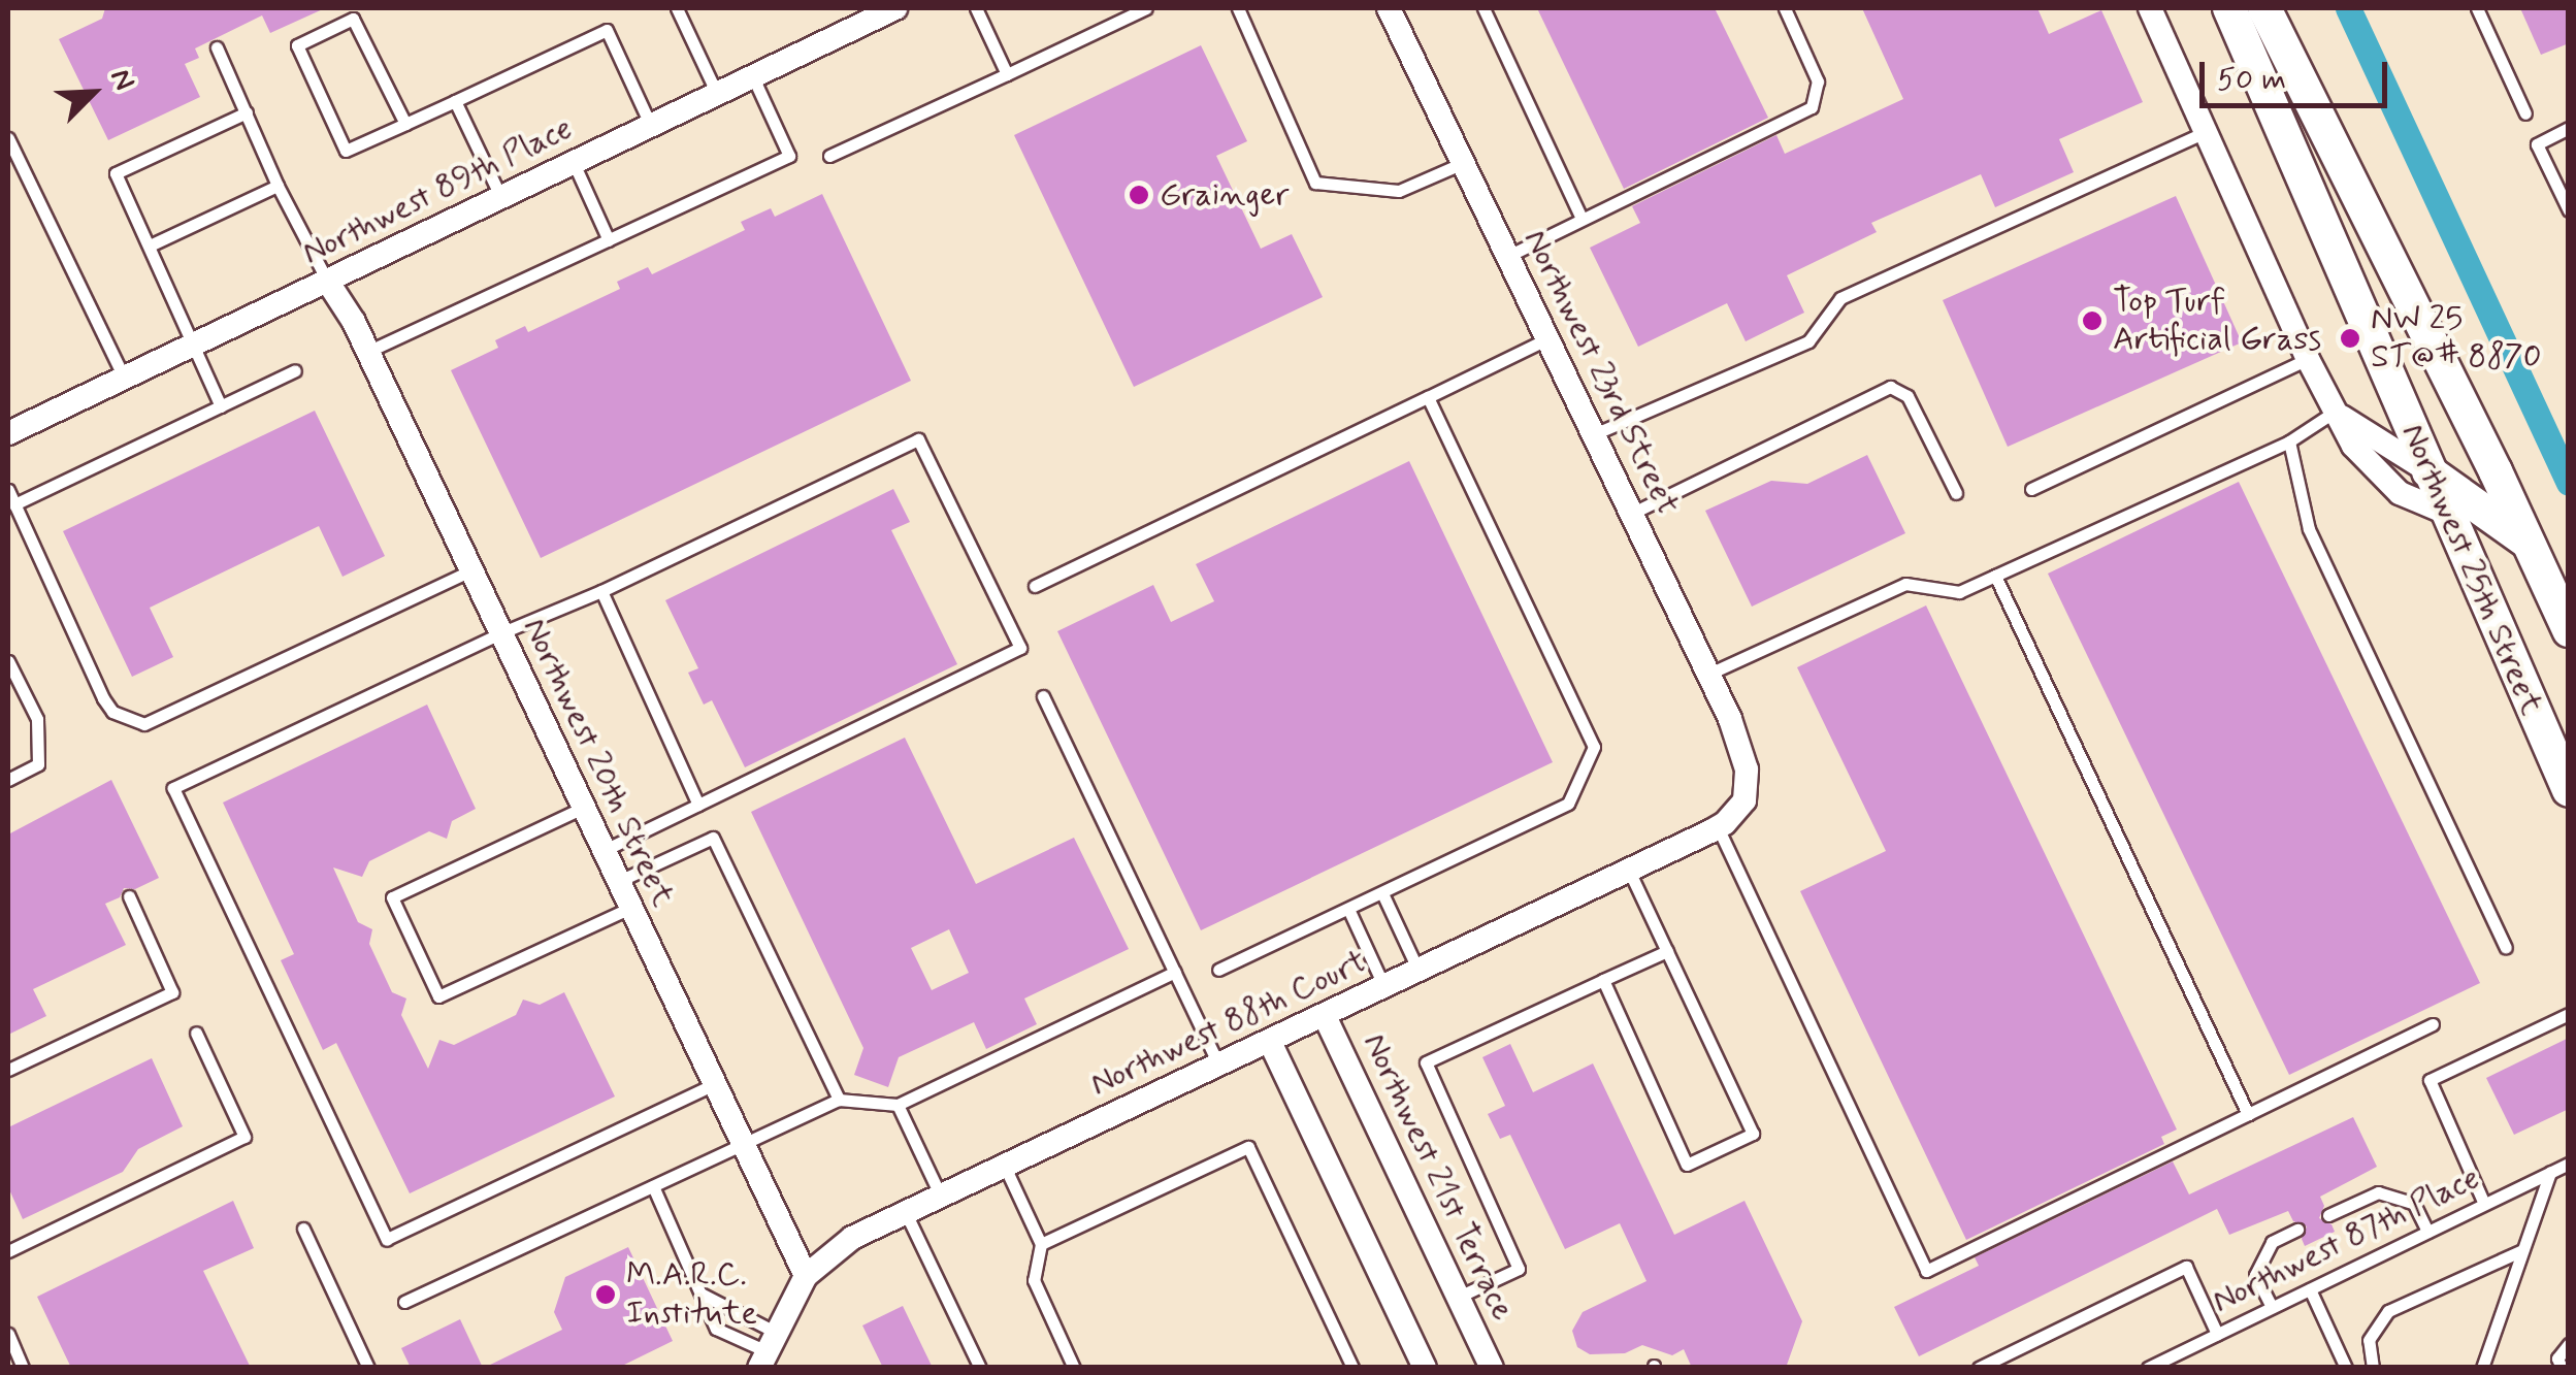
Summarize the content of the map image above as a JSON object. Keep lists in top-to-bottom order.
{
  "streets": {
    "main road": ["Northwest 25th Street"],
    "street": [
      "Northwest 89th Place",
      "Northwest 23rd Street",
      "Northwest 20th Street",
      "Northwest 88th Court",
      "Northwest 21st Terrace"
    ],
    "lane": ["Northwest 87th Place"]
  },
  "crossings": [
    ["Northwest 89th Place", "Northwest 20th Street"],
    ["Northwest 23rd Street", "Northwest 88th Court"],
    ["Northwest 20th Street", "Northwest 88th Court"],
    ["Northwest 88th Court", "Northwest 21st Terrace"]
  ],
  "places": [
    "Grainger",
    "Top Turf Artificial Grass",
    "NW 25 ST@# 8870",
    "M.A.R.C. Institute"
  ],
  "scale_bar": "50 m",
  "north": "top right"
}
